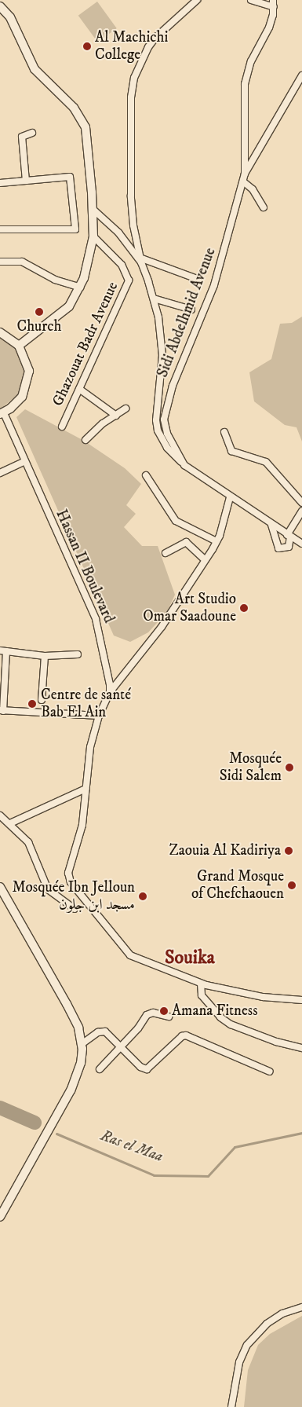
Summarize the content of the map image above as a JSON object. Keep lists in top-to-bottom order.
{
  "streets": {
    "street": ["Sidi Abdelhmid Avenue", "Ghazouat Badr Avenue", "Hassan II Boulevard"]
  },
  "districts": ["Souika"],
  "water": ["Ras el Maa"],
  "places": [
    "Al Machichi College",
    "Church",
    "Art Studio Omar Saadoune",
    "Centre de santé Bab El Ain",
    "Mosquée Sidi Salem",
    "Zaouia Al Kadiriya",
    "Grand Mosque of Chefchaouen",
    "Mosquée Ibn Jelloun مسجد ابن جلون",
    "Amana Fitness"
  ]
}
